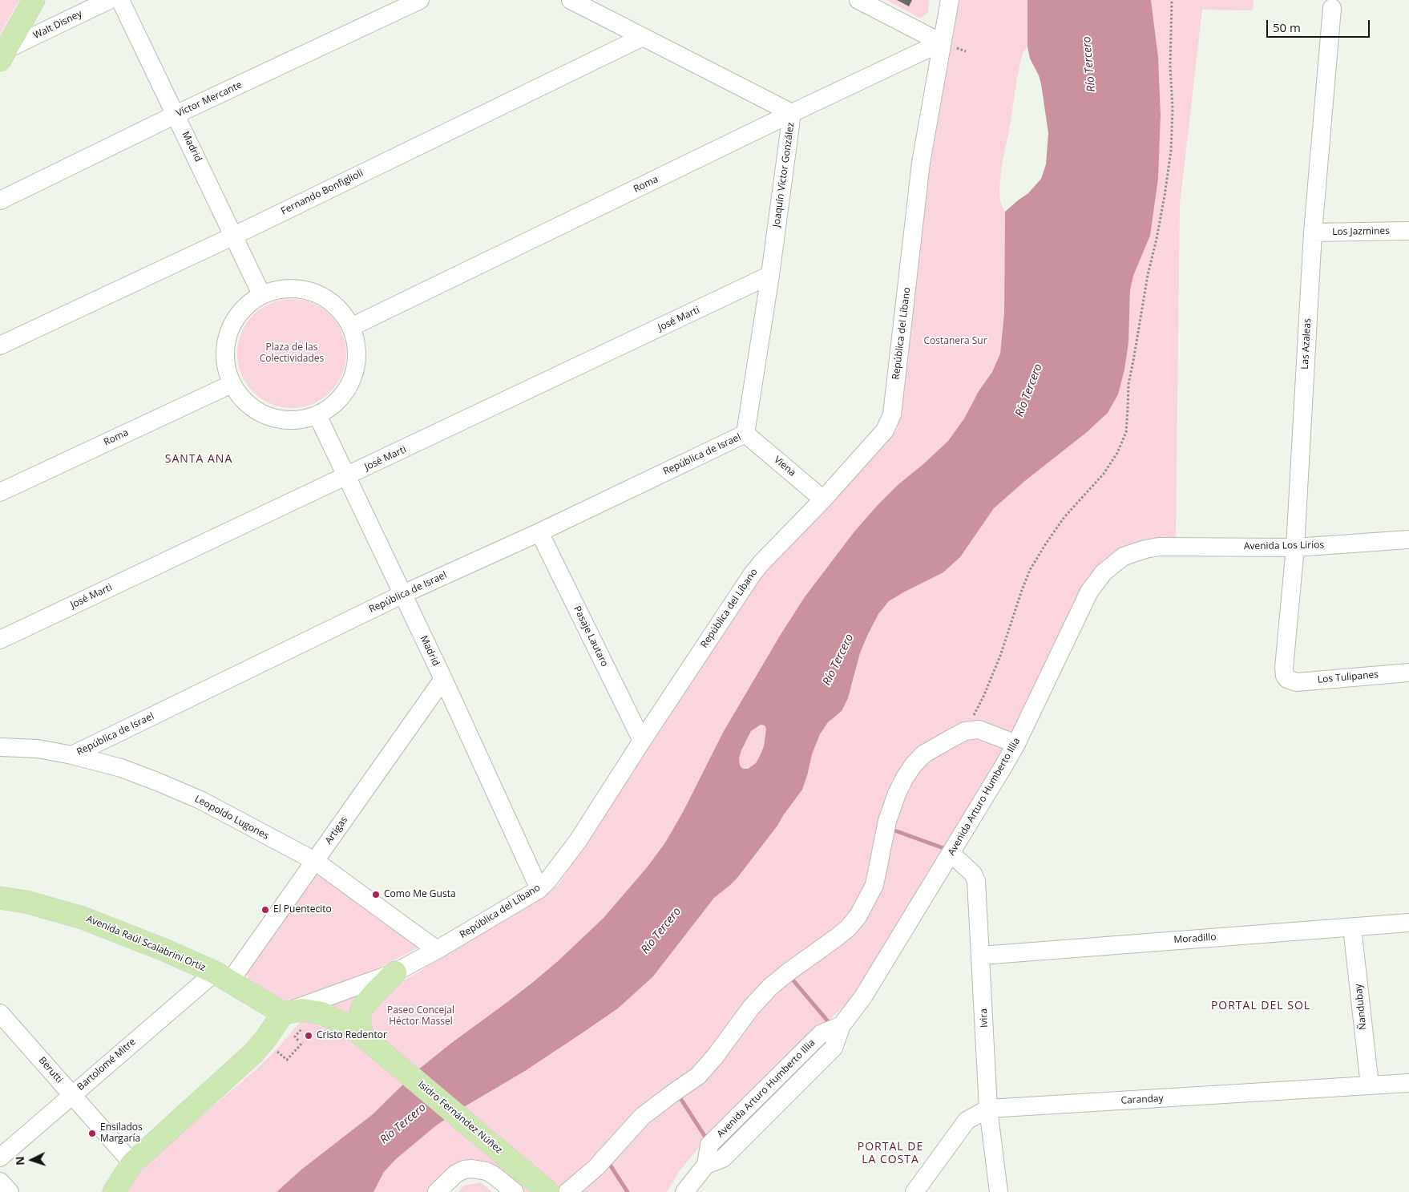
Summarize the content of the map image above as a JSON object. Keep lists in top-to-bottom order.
{
  "streets": {
    "main road": ["Avenida Raúl Scalabrini Ortiz", "Isidro Fernández Núñez"],
    "street": [
      "Walt Disney",
      "Víctor Mercante",
      "Madrid",
      "Joaquín Víctor González",
      "Roma",
      "Fernando Bonfiglioli",
      "Los Jazmines",
      "José Marti",
      "República del Líbano",
      "Las Azaleas",
      "República de Israel",
      "Viena",
      "Avenida Los Lirios",
      "Pasaje Lautaro",
      "Los Tulipanes",
      "Avenida Arturo Humberto Illia",
      "Leopoldo Lugones",
      "Artigas",
      "Moradillo",
      "Ñandubay",
      "Ivira",
      "Bartolomé Mitre",
      "Berutti",
      "Caranday"
    ]
  },
  "crossings": [
    ["Víctor Mercante", "Madrid"],
    ["Madrid", "Roma"],
    ["Madrid", "Fernando Bonfiglioli"],
    ["Madrid", "José Marti"],
    ["Madrid", "República del Líbano"],
    ["Madrid", "República de Israel"],
    ["Madrid", "Artigas"],
    ["Joaquín Víctor González", "Roma"],
    ["Joaquín Víctor González", "Fernando Bonfiglioli"],
    ["Joaquín Víctor González", "José Marti"],
    ["Joaquín Víctor González", "República de Israel"],
    ["Joaquín Víctor González", "Viena"],
    ["Roma", "República del Líbano"],
    ["Los Jazmines", "Las Azaleas"],
    ["República del Líbano", "Viena"],
    ["República del Líbano", "Pasaje Lautaro"],
    ["República del Líbano", "Leopoldo Lugones"],
    ["República del Líbano", "Avenida Raúl Scalabrini Ortiz"],
    ["República del Líbano", "Isidro Fernández Núñez"],
    ["Las Azaleas", "Avenida Los Lirios"],
    ["Las Azaleas", "Los Tulipanes"],
    ["República de Israel", "Viena"],
    ["República de Israel", "Pasaje Lautaro"],
    ["República de Israel", "Leopoldo Lugones"],
    ["Avenida Los Lirios", "Avenida Arturo Humberto Illia"],
    ["Avenida Arturo Humberto Illia", "Ivira"],
    ["Leopoldo Lugones", "Artigas"],
    ["Artigas", "Avenida Raúl Scalabrini Ortiz"],
    ["Artigas", "Bartolomé Mitre"],
    ["Moradillo", "Ñandubay"],
    ["Moradillo", "Ivira"],
    ["Avenida Raúl Scalabrini Ortiz", "Bartolomé Mitre"],
    ["Avenida Raúl Scalabrini Ortiz", "Isidro Fernández Núñez"],
    ["Ñandubay", "Caranday"],
    ["Ivira", "Caranday"],
    ["Bartolomé Mitre", "Berutti"]
  ],
  "districts": ["SANTA ANA", "PORTAL DEL SOL", "PORTAL DE LA COSTA"],
  "water": ["Río Tercero"],
  "parks": ["Costanera Sur", "Plaza de las Colectividades", "Paseo Concejal Héctor Massel"],
  "places": [
    "Como Me Gusta",
    "El Puentecito",
    "Cristo Redentor",
    "Ensilados Margaría"
  ],
  "scale_bar": "50 m",
  "north": "left"
}
